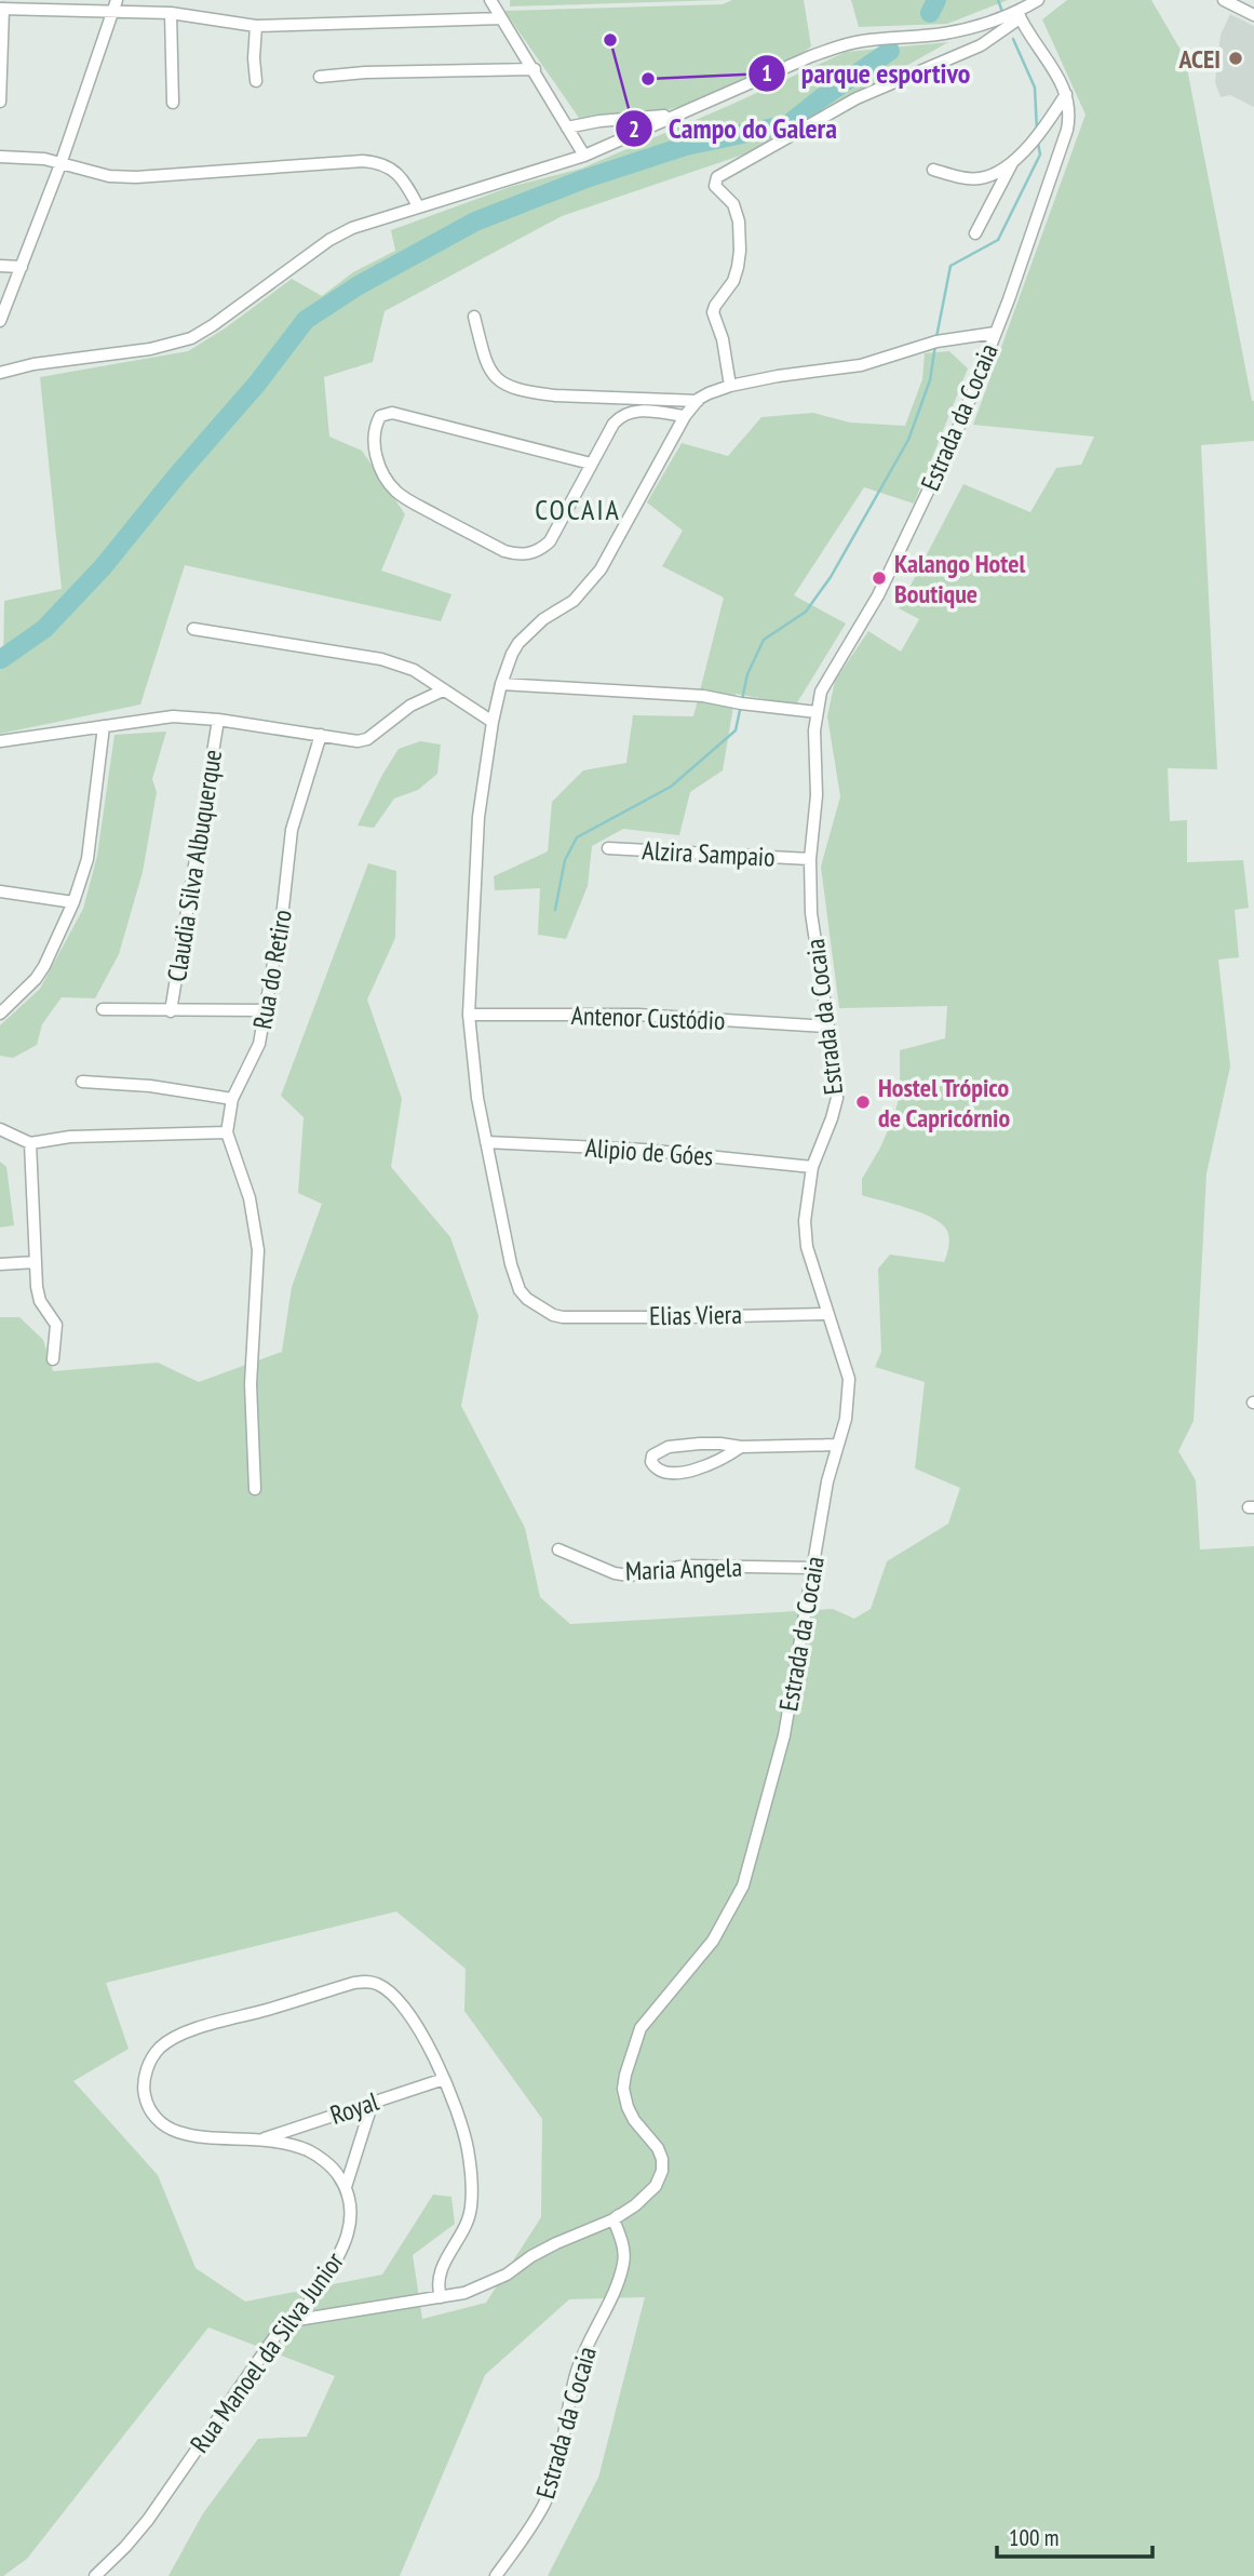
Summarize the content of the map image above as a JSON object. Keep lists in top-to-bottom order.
{
  "streets": {
    "street": [
      "Estrada da Cocaia",
      "Alzira Sampaio",
      "Claudia Silva Albuquerque",
      "Rua do Retiro",
      "Antenor Custódio",
      "Alipio de Góes",
      "Maria Angela",
      "Royal",
      "Rua Manoel da Silva Junior"
    ]
  },
  "crossings": [
    ["Estrada da Cocaia", "Alzira Sampaio"],
    ["Estrada da Cocaia", "Antenor Custódio"],
    ["Estrada da Cocaia", "Alipio de Góes"],
    ["Estrada da Cocaia", "Maria Angela"],
    ["Estrada da Cocaia", "Rua Manoel da Silva Junior"]
  ],
  "districts": ["COCAIA"],
  "places": [
    "Campo do Galera",
    "ACEI",
    "parque esportivo",
    "Kalango Hotel Boutique",
    "Hostel Trópico de Capricórnio"
  ],
  "scale_bar": "100 m"
}
